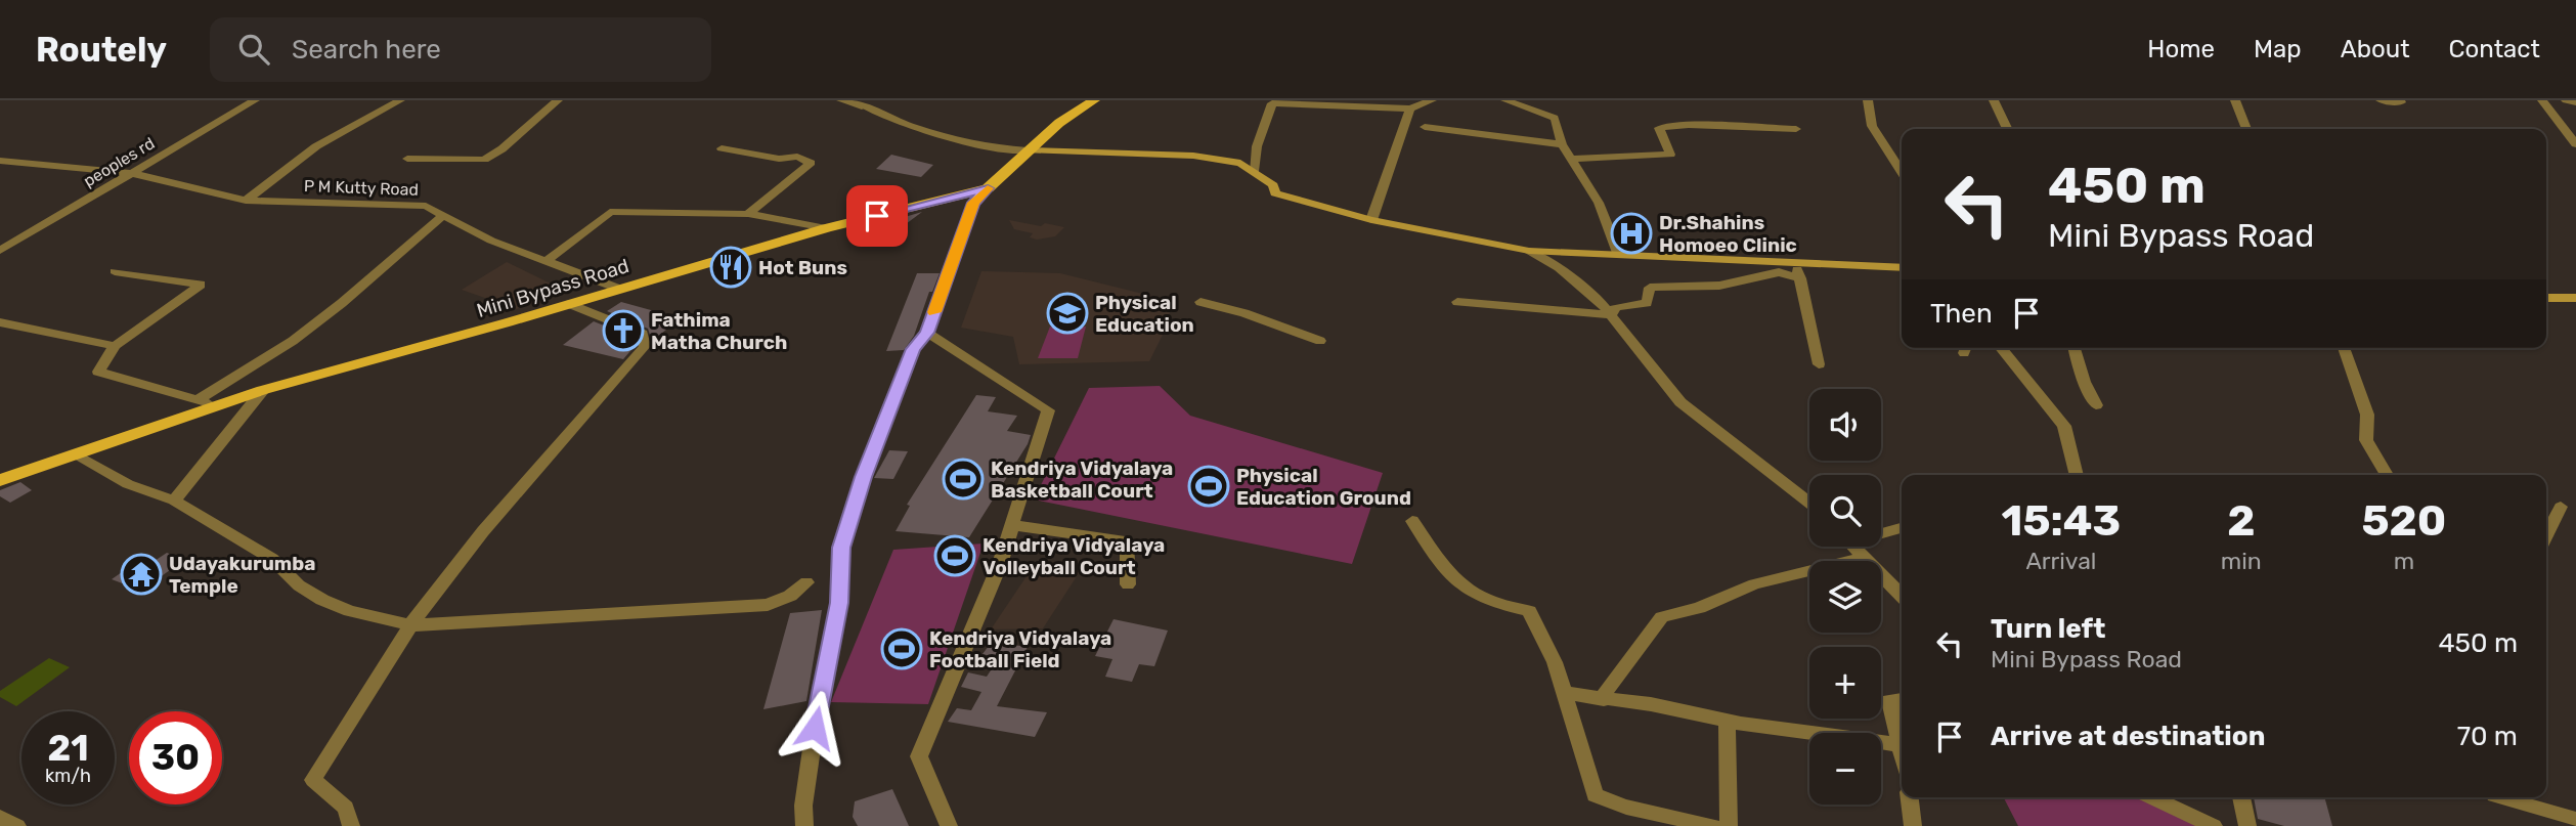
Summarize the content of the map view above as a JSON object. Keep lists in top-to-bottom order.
{
  "streets": {
    "main road": ["Mini Bypass Road"],
    "street": ["peoples rd", "P M Kutty Road"]
  },
  "crossings": [
    ["peoples rd", "P M Kutty Road"],
    ["P M Kutty Road", "Mini Bypass Road"]
  ],
  "places": {
    "hospital": ["Dr.Shahins Homoeo Clinic"],
    "restaurant": ["Hot Buns"],
    "school or university": ["Physical Education"],
    "church": ["Fathima Matha Church"],
    "sports": [
      "Kendriya Vidyalaya Basketball Court",
      "Physical Education Ground",
      "Kendriya Vidyalaya Volleyball Court",
      "Kendriya Vidyalaya Football Field"
    ],
    "temple": ["Udayakurumba Temple"]
  },
  "page": {
    "header": "Routely",
    "search": "Search here",
    "nav": [
      "Home",
      "Map",
      "About",
      "Contact"
    ],
    "turn": ["450 m", "Mini Bypass Road"],
    "then": "Then",
    "map_buttons": ["+", "−"],
    "eta": [
      "15:43",
      "Arrival",
      "2",
      "min",
      "520",
      "m"
    ],
    "list": [
      {
        "name": "Turn left",
        "note": "Mini Bypass Road",
        "value": "450 m"
      },
      {
        "name": "Arrive at destination",
        "value": "70 m"
      }
    ],
    "speed": "21 km/h",
    "limit": "30"
  }
}
